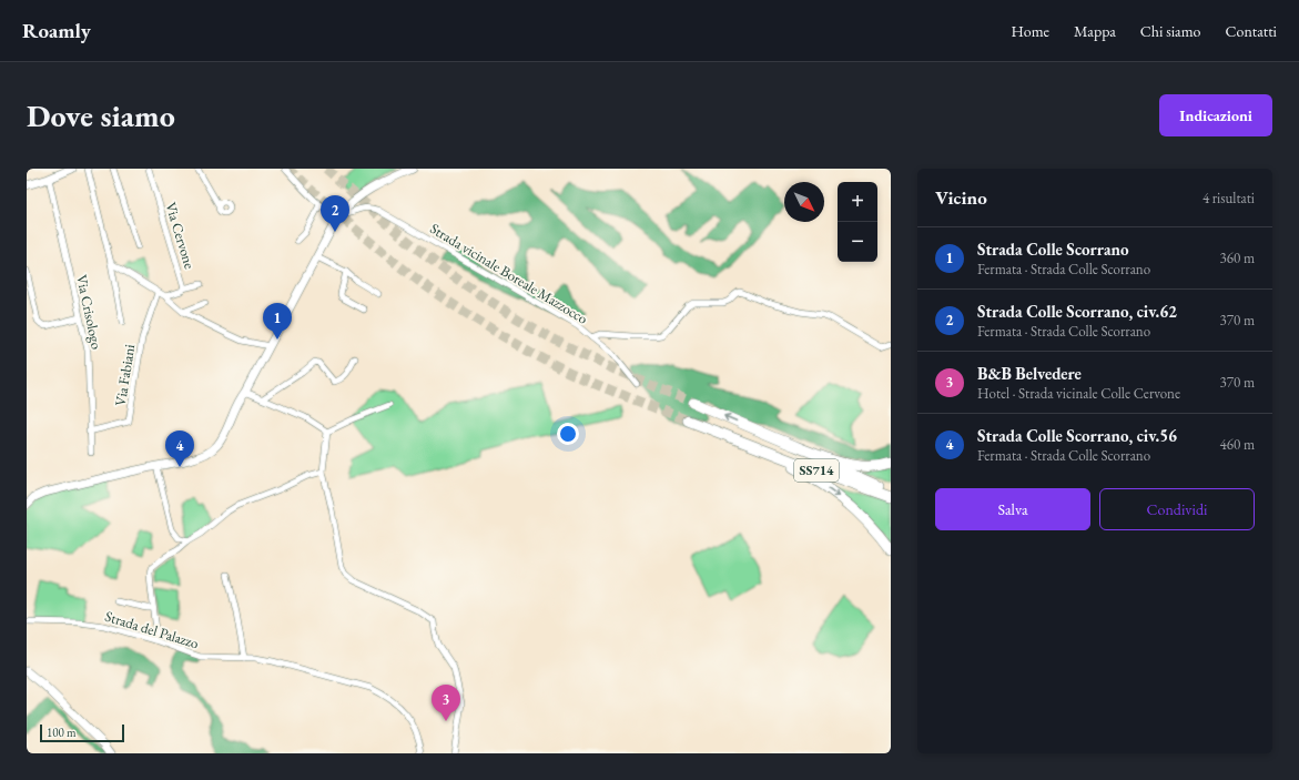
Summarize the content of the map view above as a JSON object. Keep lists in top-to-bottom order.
{
  "streets": {
    "highway": ["SS714"],
    "street": [
      "Via Cervone",
      "Strada vicinale Boreale Mazzocco",
      "Via Crisologo",
      "Via Fabiani",
      "Strada del Palazzo"
    ]
  },
  "crossings": [
    ["Via Crisologo", "Via Fabiani"]
  ],
  "scale_bar": "100 m",
  "north": "bottom right",
  "page": {
    "header": "Roamly",
    "nav": [
      "Home",
      "Mappa",
      "Chi siamo",
      "Contatti"
    ],
    "buttons": [
      "Indicazioni",
      ["Salva", "Condividi"]
    ],
    "title": "Dove siamo",
    "heading": ["Vicino", "4 risultati"],
    "map_buttons": ["+", "−"],
    "pins": [
      "2",
      "1",
      "4",
      "3"
    ],
    "list": [
      {
        "mark": "1",
        "name": "Strada Colle Scorrano",
        "note": "Fermata · Strada Colle Scorrano",
        "value": "360 m"
      },
      {
        "mark": "2",
        "name": "Strada Colle Scorrano, civ.62",
        "note": "Fermata · Strada Colle Scorrano",
        "value": "370 m"
      },
      {
        "mark": "3",
        "name": "B&B Belvedere",
        "note": "Hotel · Strada vicinale Colle Cervone",
        "value": "370 m"
      },
      {
        "mark": "4",
        "name": "Strada Colle Scorrano, civ.56",
        "note": "Fermata · Strada Colle Scorrano",
        "value": "460 m"
      }
    ],
    "scale": "100 m"
  }
}
